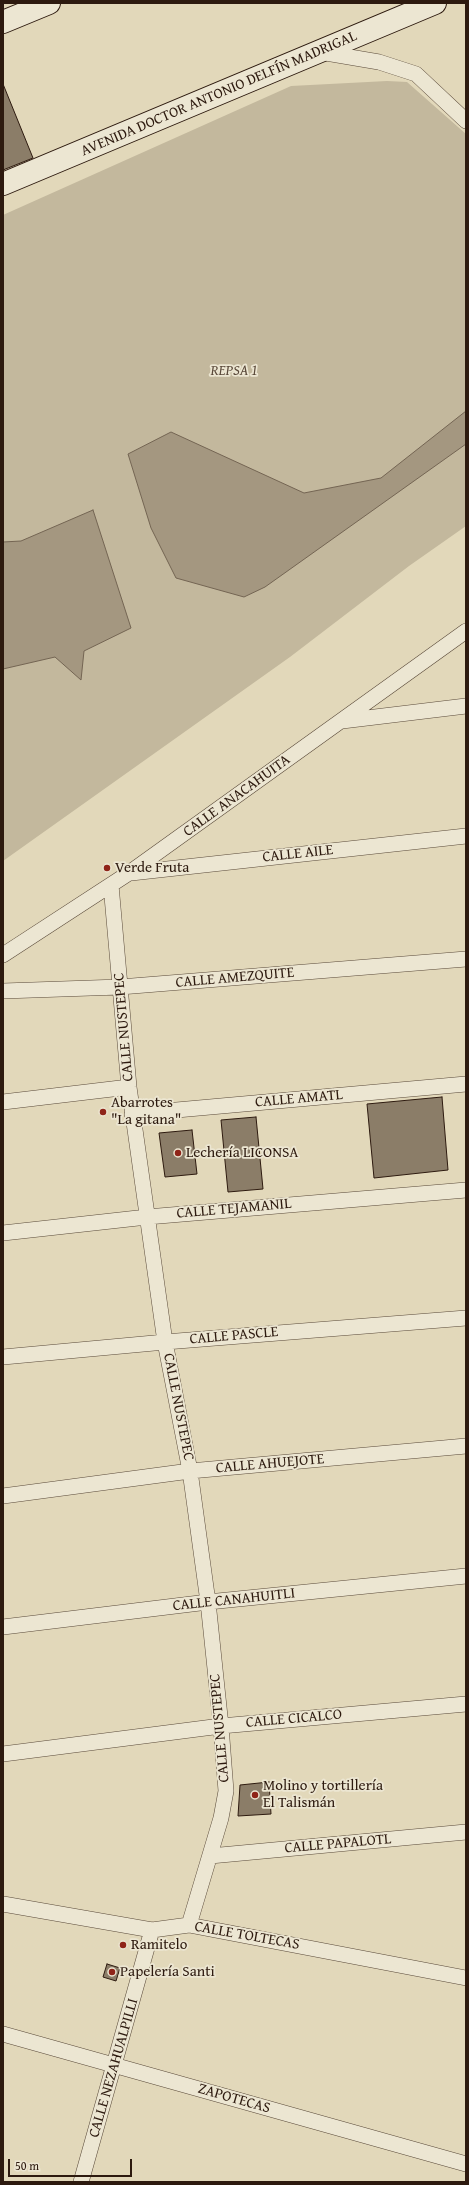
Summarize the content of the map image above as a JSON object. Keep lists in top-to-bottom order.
{
  "streets": {
    "main road": ["AVENIDA DOCTOR ANTONIO DELFÍN MADRIGAL"],
    "street": [
      "CALLE ANACAHUITA",
      "CALLE AILE",
      "CALLE AMEZQUITE",
      "CALLE NUSTEPEC",
      "CALLE AMATL",
      "CALLE TEJAMANIL",
      "CALLE PASCLE",
      "CALLE AHUEJOTE",
      "CALLE CANAHUITLI",
      "CALLE CICALCO",
      "CALLE PAPALOTL",
      "CALLE TOLTECAS",
      "CALLE NEZAHUALPILLI",
      "ZAPOTECAS"
    ]
  },
  "crossings": [
    ["CALLE ANACAHUITA", "CALLE AILE"],
    ["CALLE ANACAHUITA", "CALLE NUSTEPEC"],
    ["CALLE AMEZQUITE", "CALLE NUSTEPEC"],
    ["CALLE NUSTEPEC", "CALLE AMATL"],
    ["CALLE NUSTEPEC", "CALLE TEJAMANIL"],
    ["CALLE NUSTEPEC", "CALLE PASCLE"],
    ["CALLE NUSTEPEC", "CALLE AHUEJOTE"],
    ["CALLE NUSTEPEC", "CALLE CANAHUITLI"],
    ["CALLE NUSTEPEC", "CALLE CICALCO"],
    ["CALLE NUSTEPEC", "CALLE PAPALOTL"],
    ["CALLE NUSTEPEC", "CALLE TOLTECAS"],
    ["CALLE TOLTECAS", "CALLE NEZAHUALPILLI"],
    ["CALLE NEZAHUALPILLI", "ZAPOTECAS"]
  ],
  "parks": ["REPSA 1"],
  "places": [
    "Verde Fruta",
    "Abarrotes \"La gitana\"",
    "Lechería LICONSA",
    "Molino y tortillería El Talismán",
    "Ramitelo",
    "Papelería Santi"
  ],
  "scale_bar": "50 m"
}
